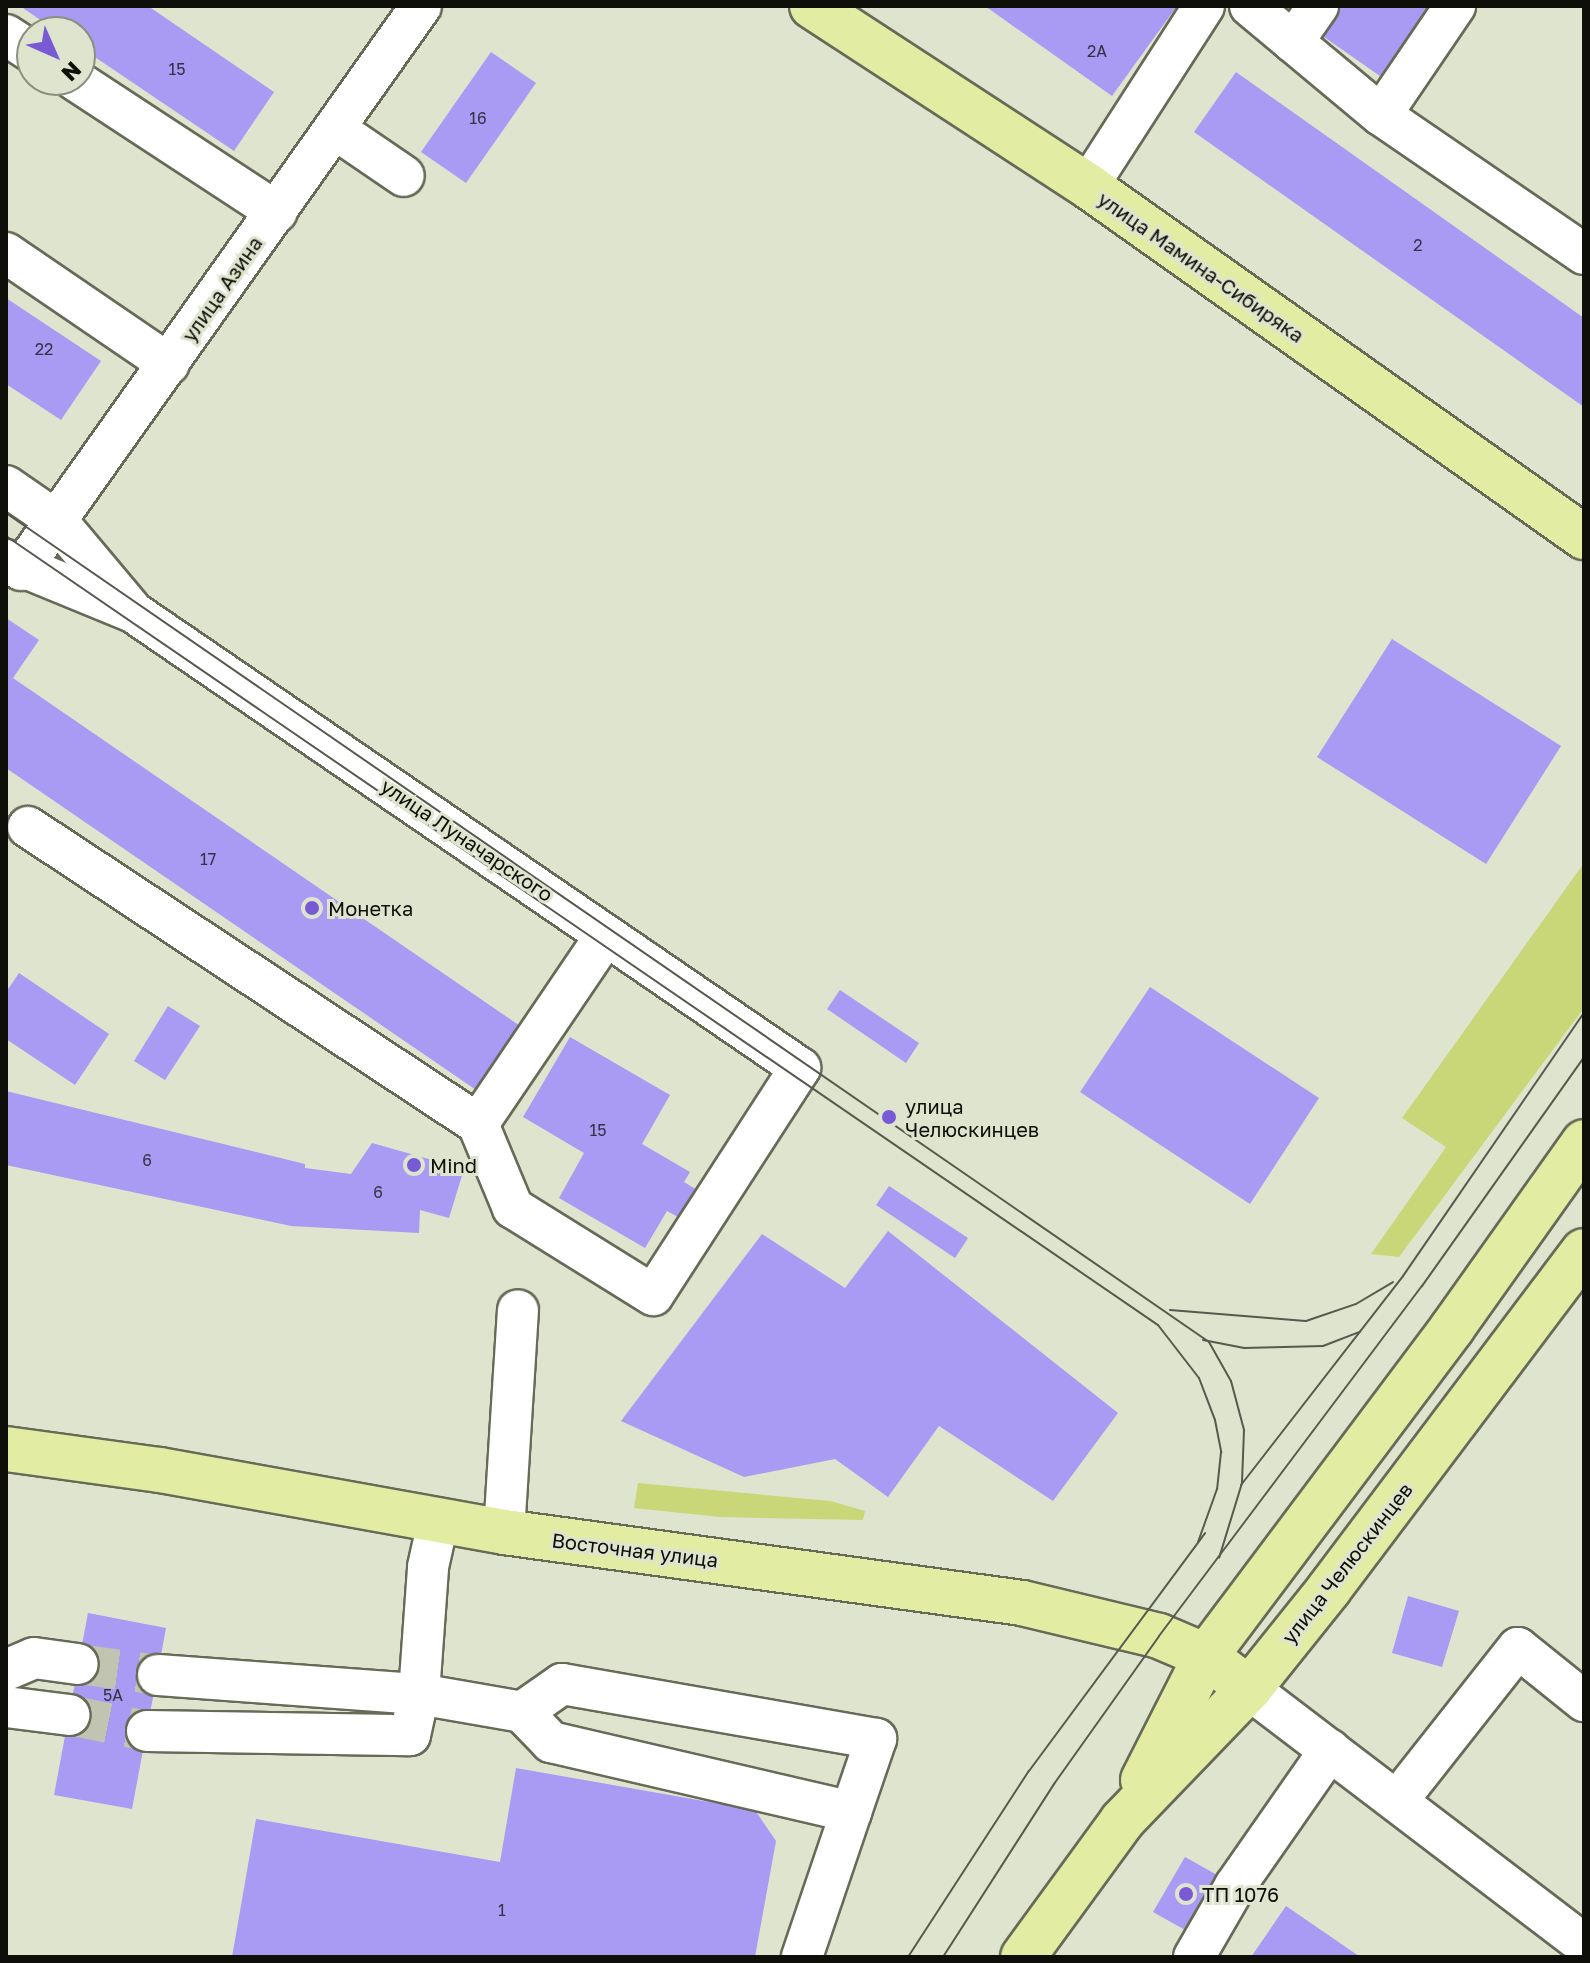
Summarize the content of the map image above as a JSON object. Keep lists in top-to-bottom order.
{
  "streets": {
    "main road": ["улица Мамина-Сибиряка", "Восточная улица", "улица Челюскинцев"],
    "street": ["улица Азина", "улица Луначарского"]
  },
  "crossings": [
    ["улица Азина", "улица Луначарского"],
    ["Восточная улица", "улица Челюскинцев"]
  ],
  "places": [
    "Монетка",
    "улица Челюскинцев",
    "Mind",
    "ТП 1076"
  ],
  "house_numbers": [
    "2А",
    "15",
    "16",
    "2",
    "22",
    "17",
    "15",
    "6",
    "6",
    "5А",
    "1"
  ],
  "north": "bottom right"
}
